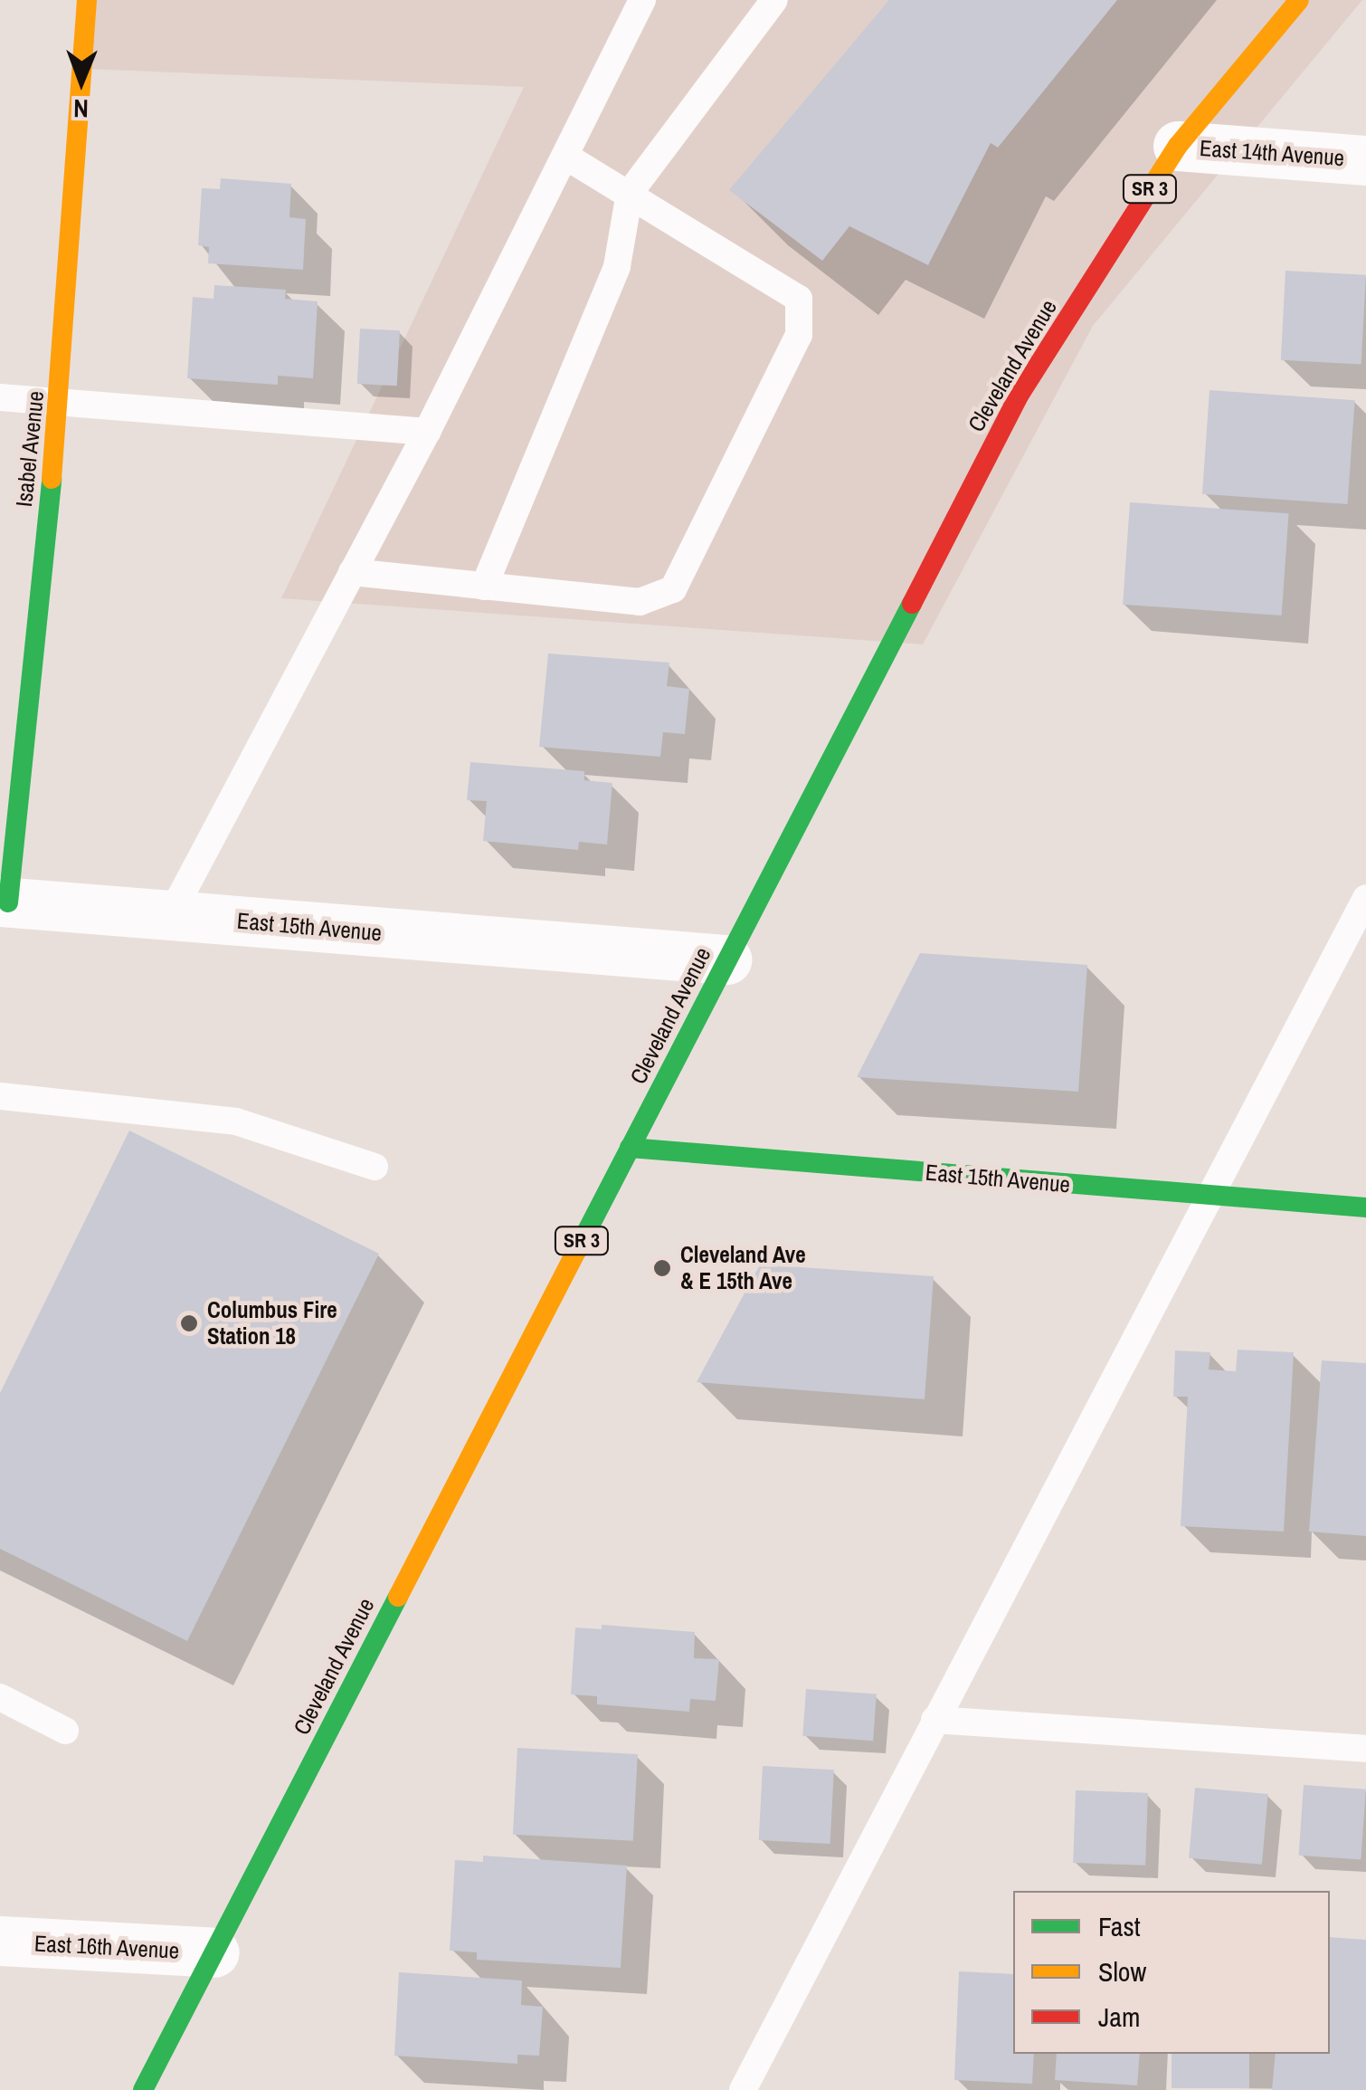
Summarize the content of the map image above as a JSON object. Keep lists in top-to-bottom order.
{
  "streets": {
    "main road": [
      "SR 3",
      "Cleveland Avenue",
      "Isabel Avenue",
      "East 15th Avenue"
    ],
    "street": ["East 14th Avenue", "East 16th Avenue"]
  },
  "crossings": [
    ["East 14th Avenue", "Cleveland Avenue"],
    ["Cleveland Avenue", "East 15th Avenue"],
    ["Cleveland Avenue", "East 16th Avenue"],
    ["Isabel Avenue", "East 15th Avenue"]
  ],
  "places": ["Cleveland Ave & E 15th Ave", "Columbus Fire Station 18"],
  "legend": ["Fast", "Slow", "Jam"],
  "north": "bottom"
}
